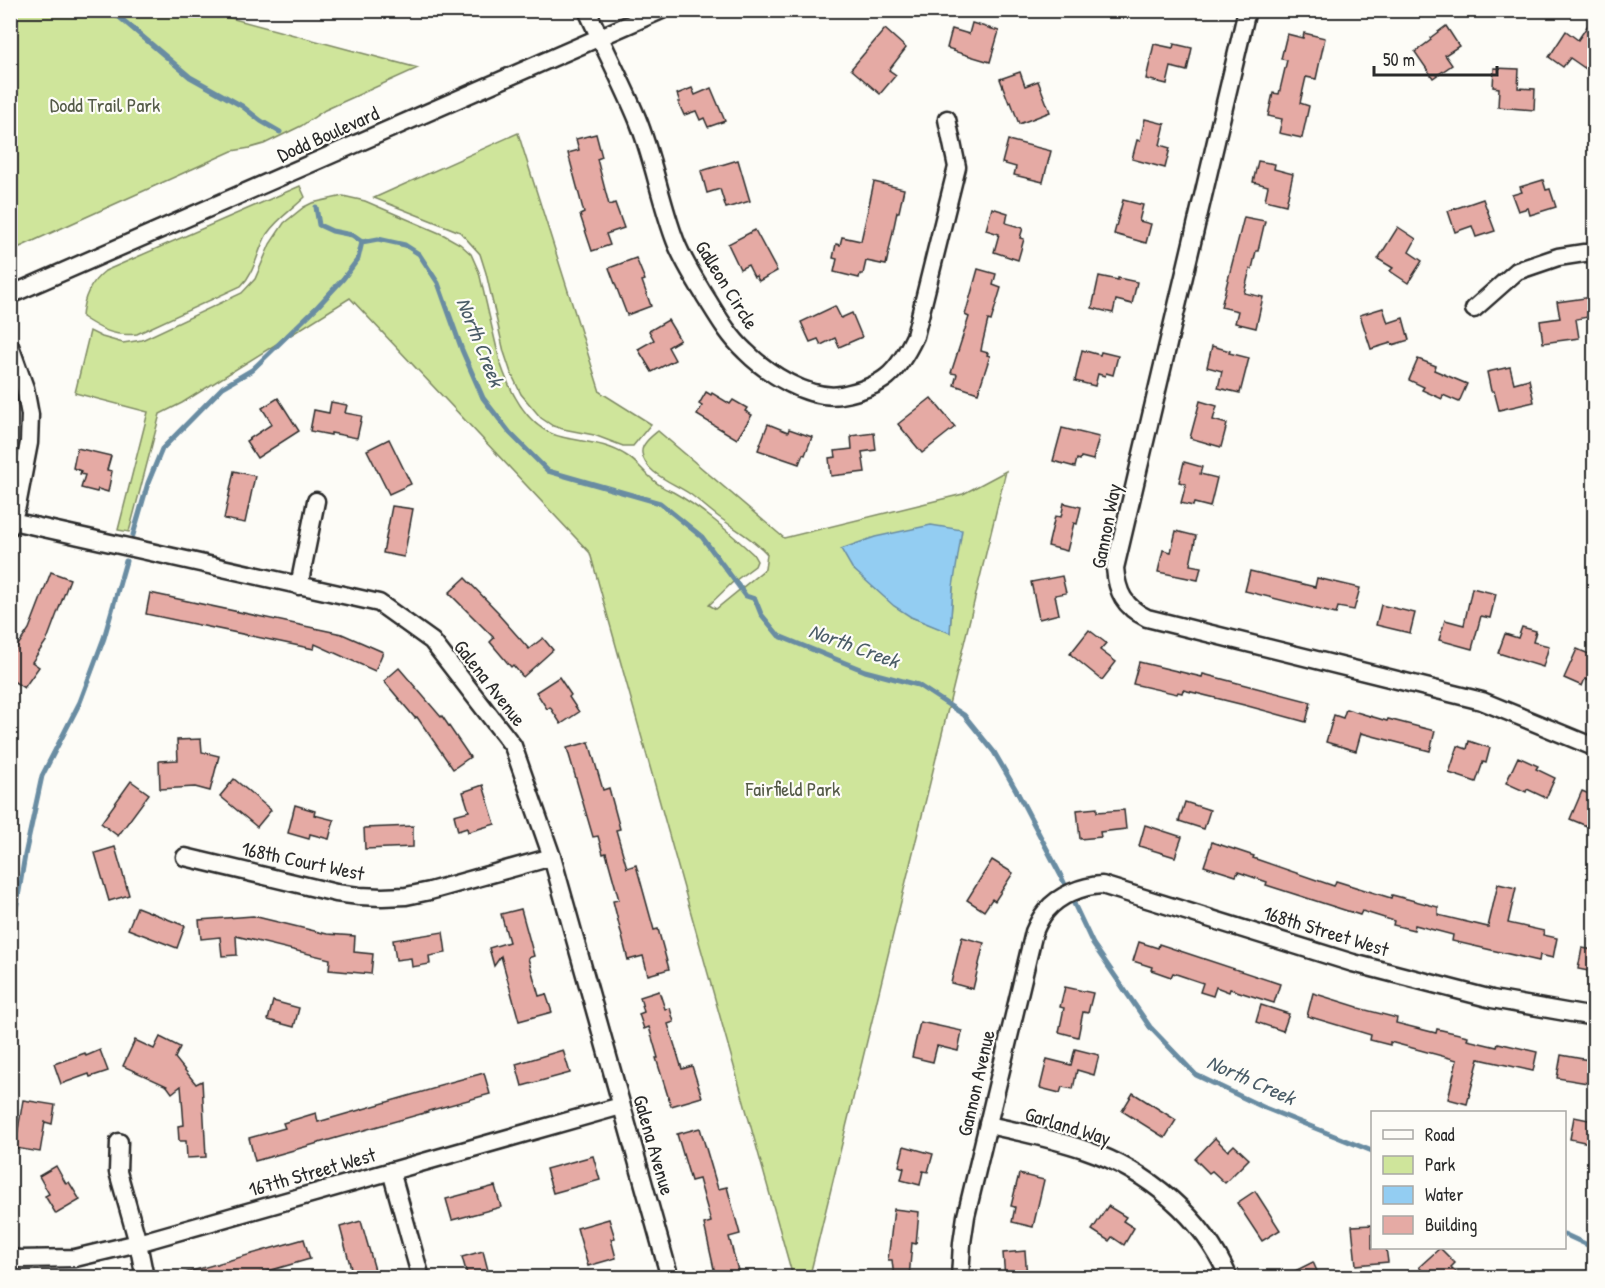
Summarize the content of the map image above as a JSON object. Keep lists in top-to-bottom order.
{
  "streets": {
    "street": [
      "Dodd Boulevard",
      "Galleon Circle",
      "Gannon Way",
      "Galena Avenue",
      "168th Court West",
      "168th Street West",
      "Gannon Avenue",
      "Garland Way",
      "167th Street West"
    ]
  },
  "crossings": [
    ["Dodd Boulevard", "Galleon Circle"],
    ["Galena Avenue", "168th Court West"],
    ["Galena Avenue", "167th Street West"],
    ["168th Street West", "Gannon Avenue"],
    ["Gannon Avenue", "Garland Way"]
  ],
  "water": ["North Creek"],
  "parks": ["Dodd Trail Park", "Fairfield Park"],
  "legend": [
    "Road",
    "Park",
    "Water",
    "Building"
  ],
  "scale_bar": "50 m"
}
